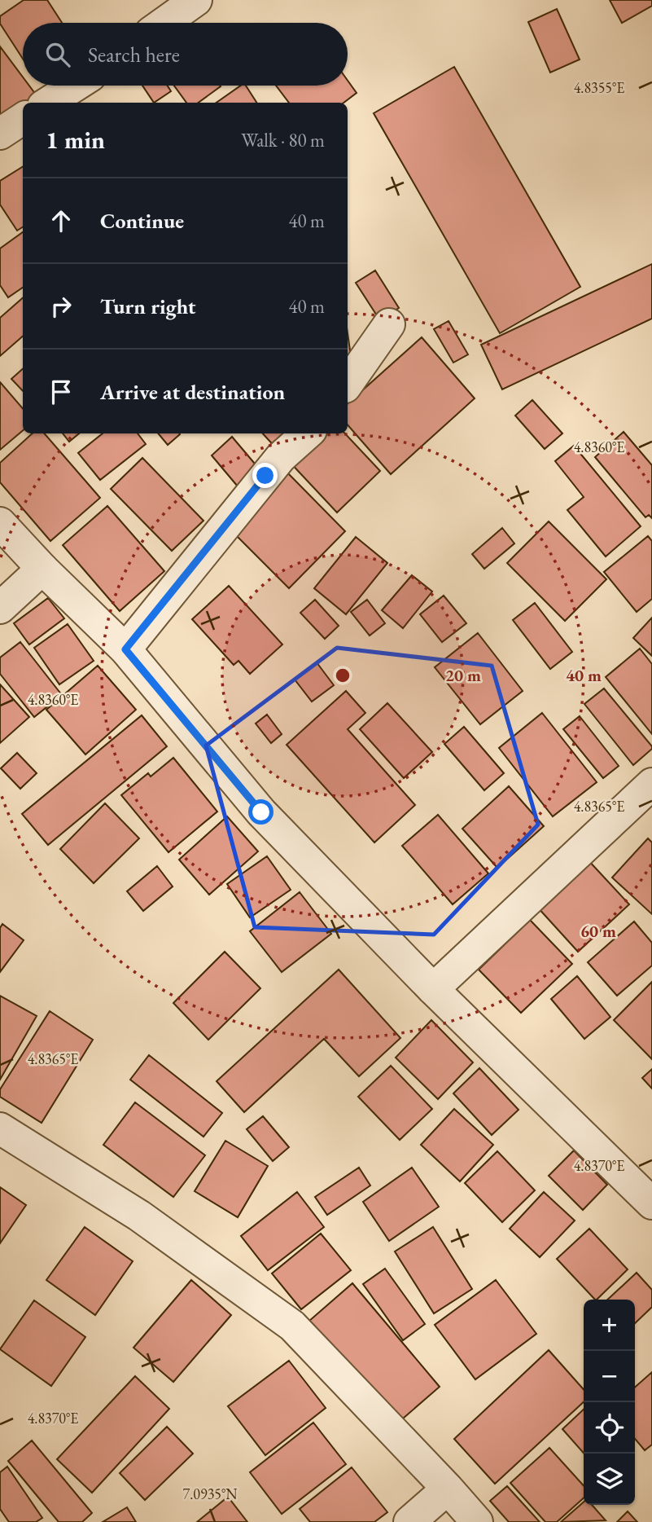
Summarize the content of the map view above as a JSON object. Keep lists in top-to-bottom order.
{
  "page": {
    "search": "Search here",
    "heading": ["1 min", "Walk · 80 m"],
    "list": [
      ["Continue", "40 m"],
      ["Turn right", "40 m"],
      "Arrive at destination"
    ],
    "map_buttons": ["+", "−"]
  },
  "coordinates": [
    "4.8355°E",
    "4.8360°E",
    "4.8365°E",
    "4.8370°E",
    "7.0935°N"
  ],
  "rings": ["20 m", "40 m", "60 m"]
}
